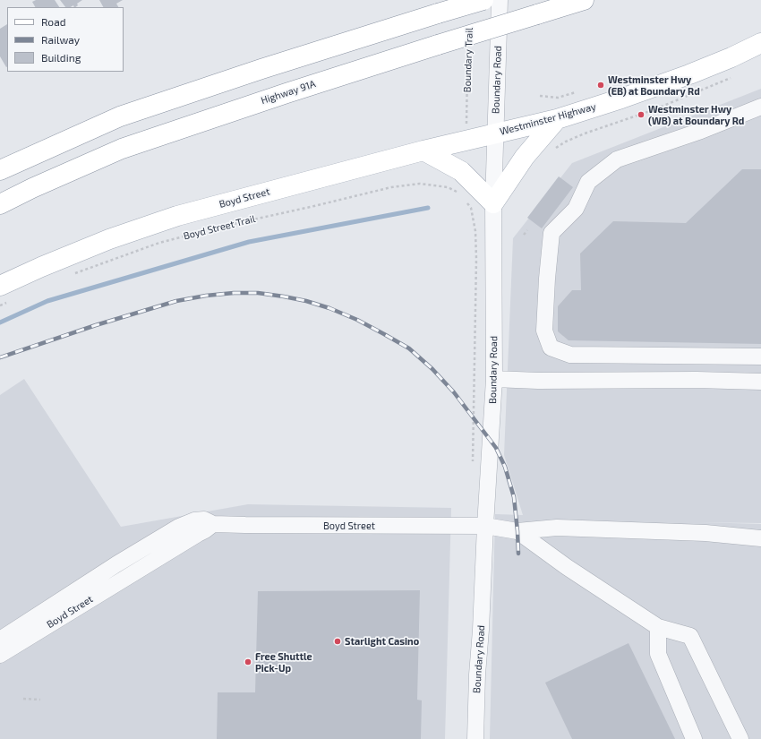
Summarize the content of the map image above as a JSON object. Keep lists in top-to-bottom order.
{
  "streets": {
    "main road": ["Highway 91A", "Westminster Highway", "Boyd Street"],
    "street": ["Boundary Road"],
    "path": ["Boundary Trail", "Boyd Street Trail"]
  },
  "crossings": [
    ["Boundary Road", "Westminster Highway"],
    ["Boundary Road", "Boyd Street"],
    ["Westminster Highway", "Boyd Street"]
  ],
  "places": [
    "Westminster Hwy (EB) at Boundary Rd",
    "Westminster Hwy (WB) at Boundary Rd",
    "Starlight Casino",
    "Free Shuttle Pick-Up"
  ],
  "legend": ["Road", "Railway", "Building"]
}
